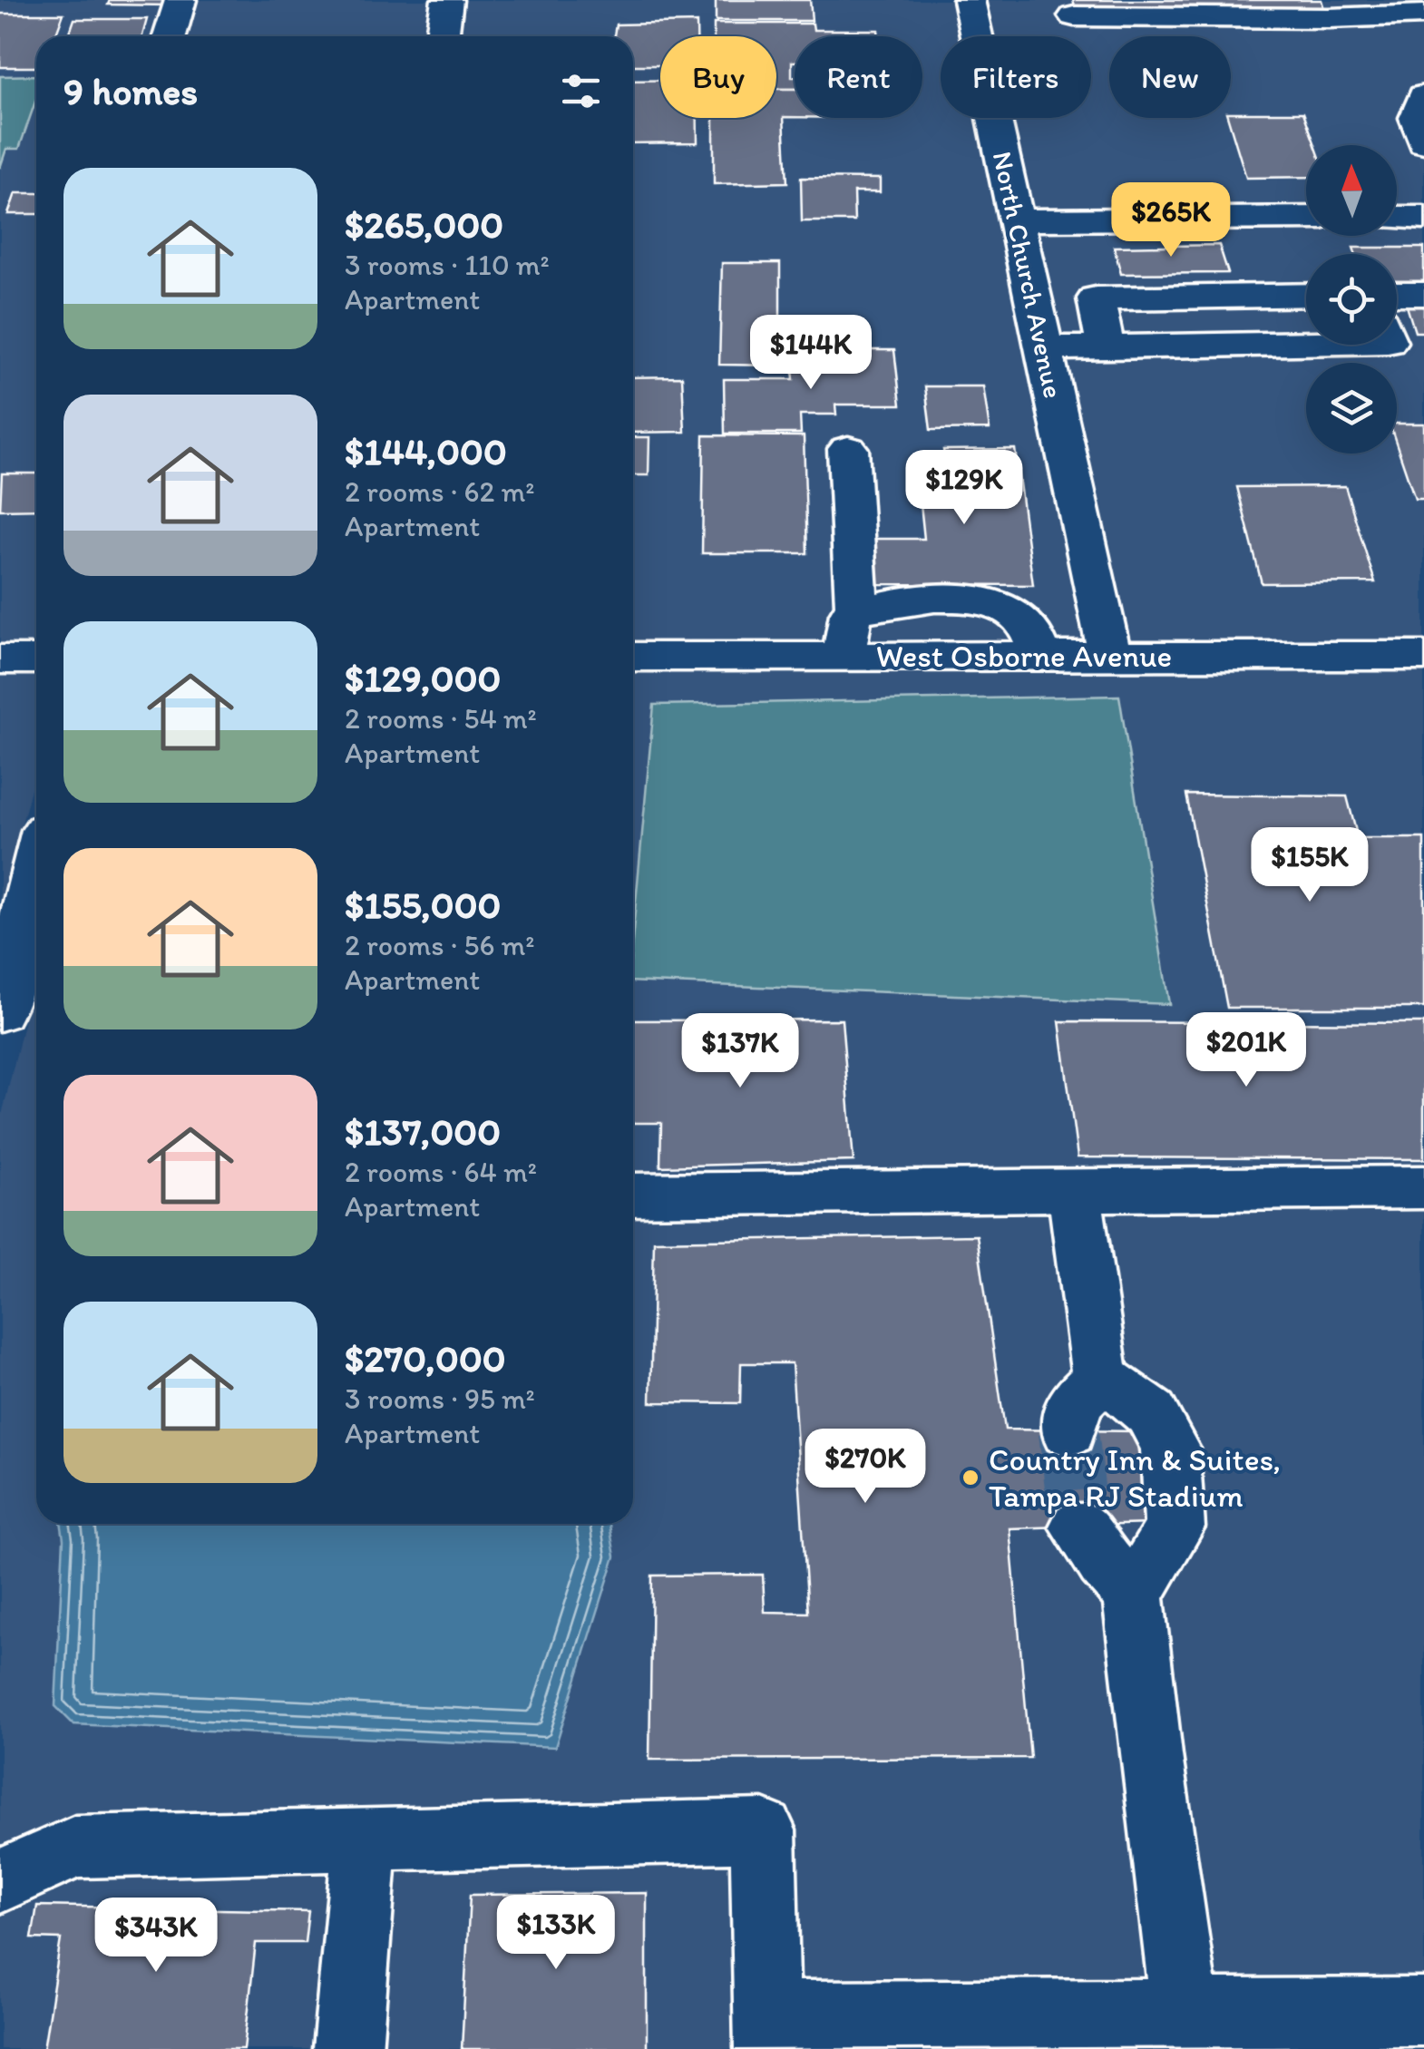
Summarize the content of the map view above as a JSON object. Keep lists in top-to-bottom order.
{
  "streets": {
    "street": ["North Church Avenue", "West Osborne Avenue"]
  },
  "crossings": [
    ["North Church Avenue", "West Osborne Avenue"]
  ],
  "places": ["Country Inn & Suites, Tampa RJ Stadium"],
  "north": "top",
  "page": {
    "chip": [
      "Buy",
      "Rent",
      "Filters",
      "New"
    ],
    "heading": "9 homes",
    "list": [
      {
        "name": "$265,000",
        "note": "3 rooms · 110 m² · Apartment"
      },
      {
        "name": "$144,000",
        "note": "2 rooms · 62 m² · Apartment"
      },
      {
        "name": "$129,000",
        "note": "2 rooms · 54 m² · Apartment"
      },
      {
        "name": "$155,000",
        "note": "2 rooms · 56 m² · Apartment"
      },
      {
        "name": "$137,000",
        "note": "2 rooms · 64 m² · Apartment"
      },
      {
        "name": "$270,000",
        "note": "3 rooms · 95 m² · Apartment"
      }
    ],
    "price": [
      "$265K",
      "$144K",
      "$129K",
      "$155K",
      "$201K",
      "$137K",
      "$270K",
      "$133K",
      "$343K"
    ]
  }
}
